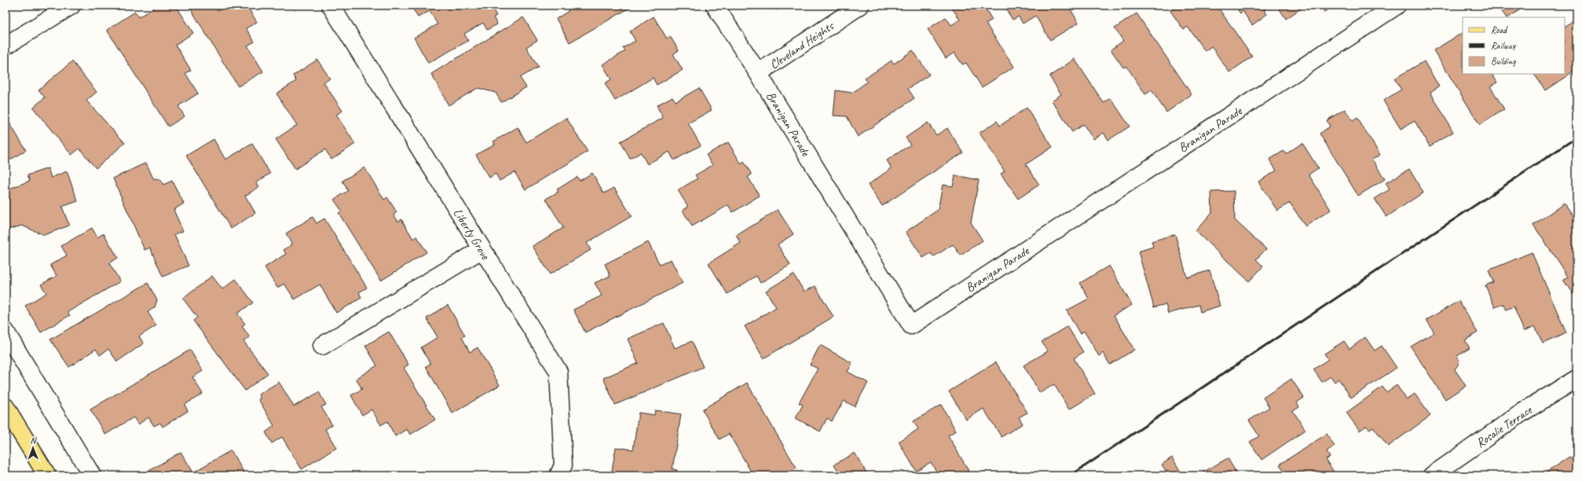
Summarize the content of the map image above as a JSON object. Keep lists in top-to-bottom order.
{
  "streets": {
    "street": [
      "Cleveland Heights",
      "Branigan Parade",
      "Liberty Grove",
      "Rosalie Terrace"
    ]
  },
  "crossings": [
    ["Cleveland Heights", "Branigan Parade"]
  ],
  "legend": ["Road", "Railway", "Building"],
  "north": "top"
}
